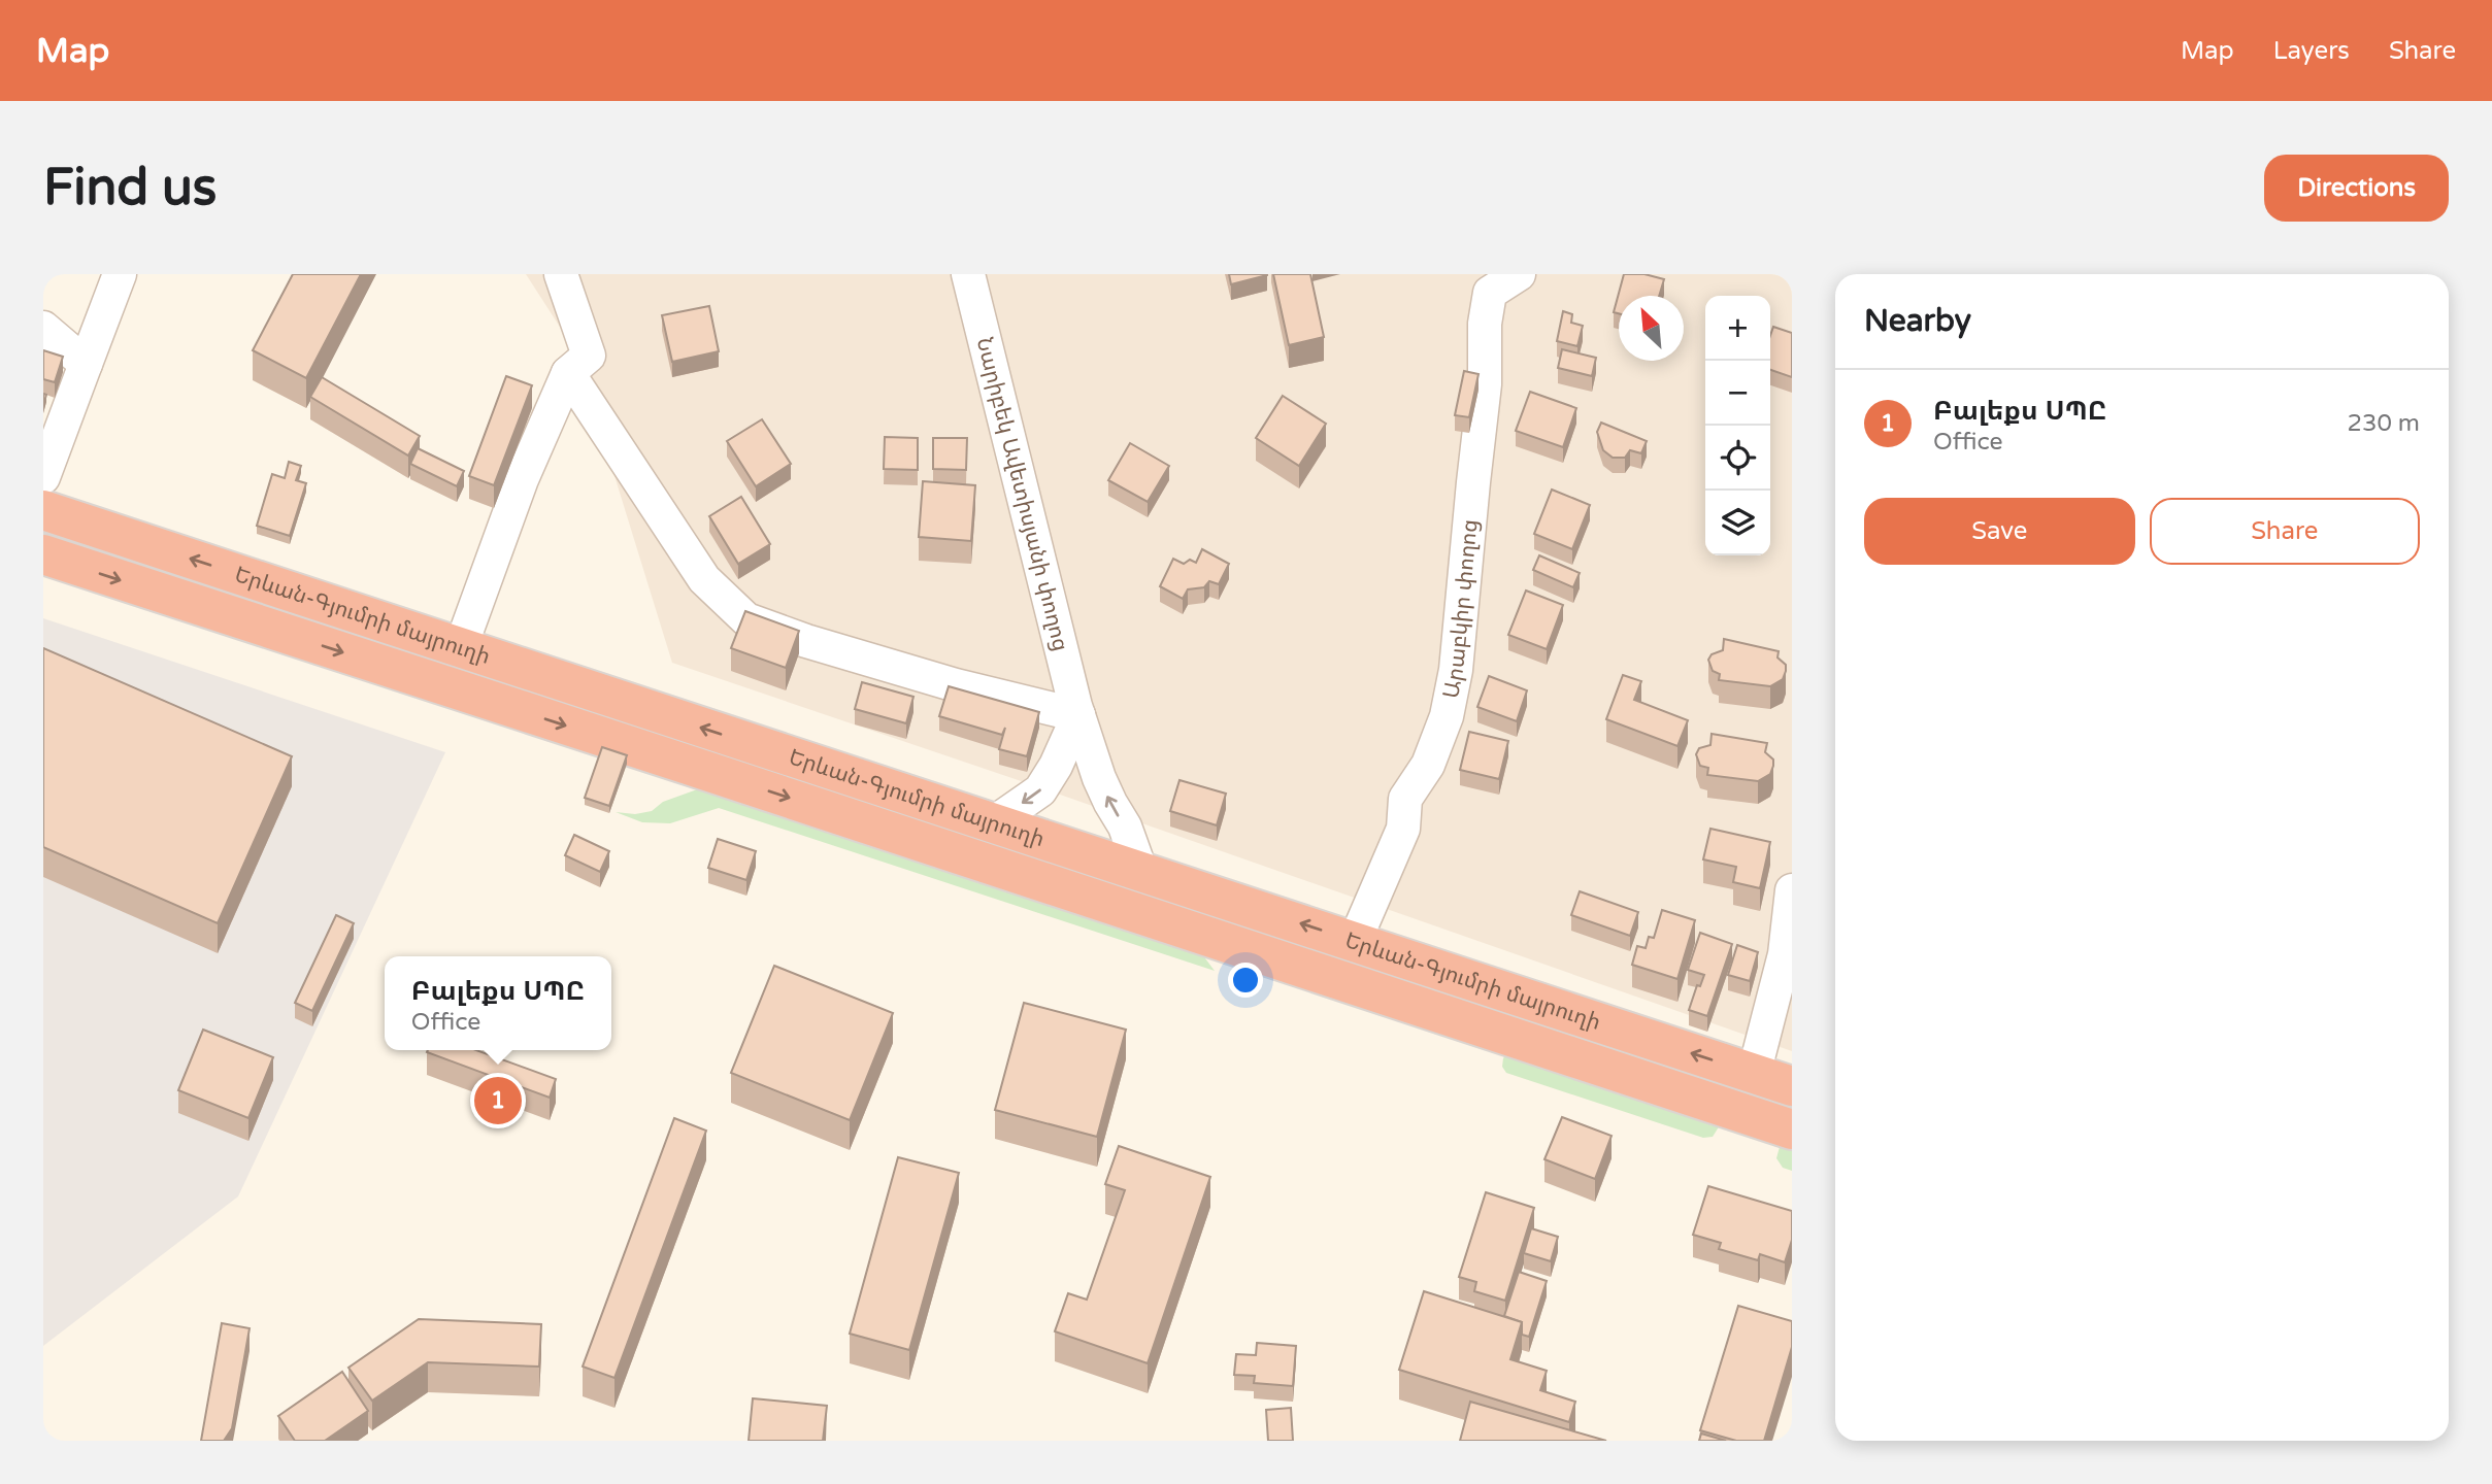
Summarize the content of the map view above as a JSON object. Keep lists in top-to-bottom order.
{
  "streets": {
    "highway": ["Երևան-Գյումրի մայրուղի"],
    "street": ["Նարիբեկ Ավետիսյանի փողոց", "Արաբկիր փողոց"]
  },
  "crossings": [
    ["Նարիբեկ Ավետիսյանի փողոց", "Երևան-Գյումրի մայրուղի"],
    ["Արաբկիր փողոց", "Երևան-Գյումրի մայրուղի"]
  ],
  "north": "top left",
  "page": {
    "header": "Map",
    "nav": ["Map", "Layers", "Share"],
    "buttons": [
      "Directions",
      ["Save", "Share"]
    ],
    "title": "Find us",
    "heading": "Nearby",
    "map_buttons": ["+", "−"],
    "list": [
      {
        "mark": "1",
        "name": "Բալեքս ՍՊԸ",
        "note": "Office",
        "value": "230 m"
      }
    ],
    "popup": ["Բալեքս ՍՊԸ", "Office"],
    "pins": "1"
  }
}
